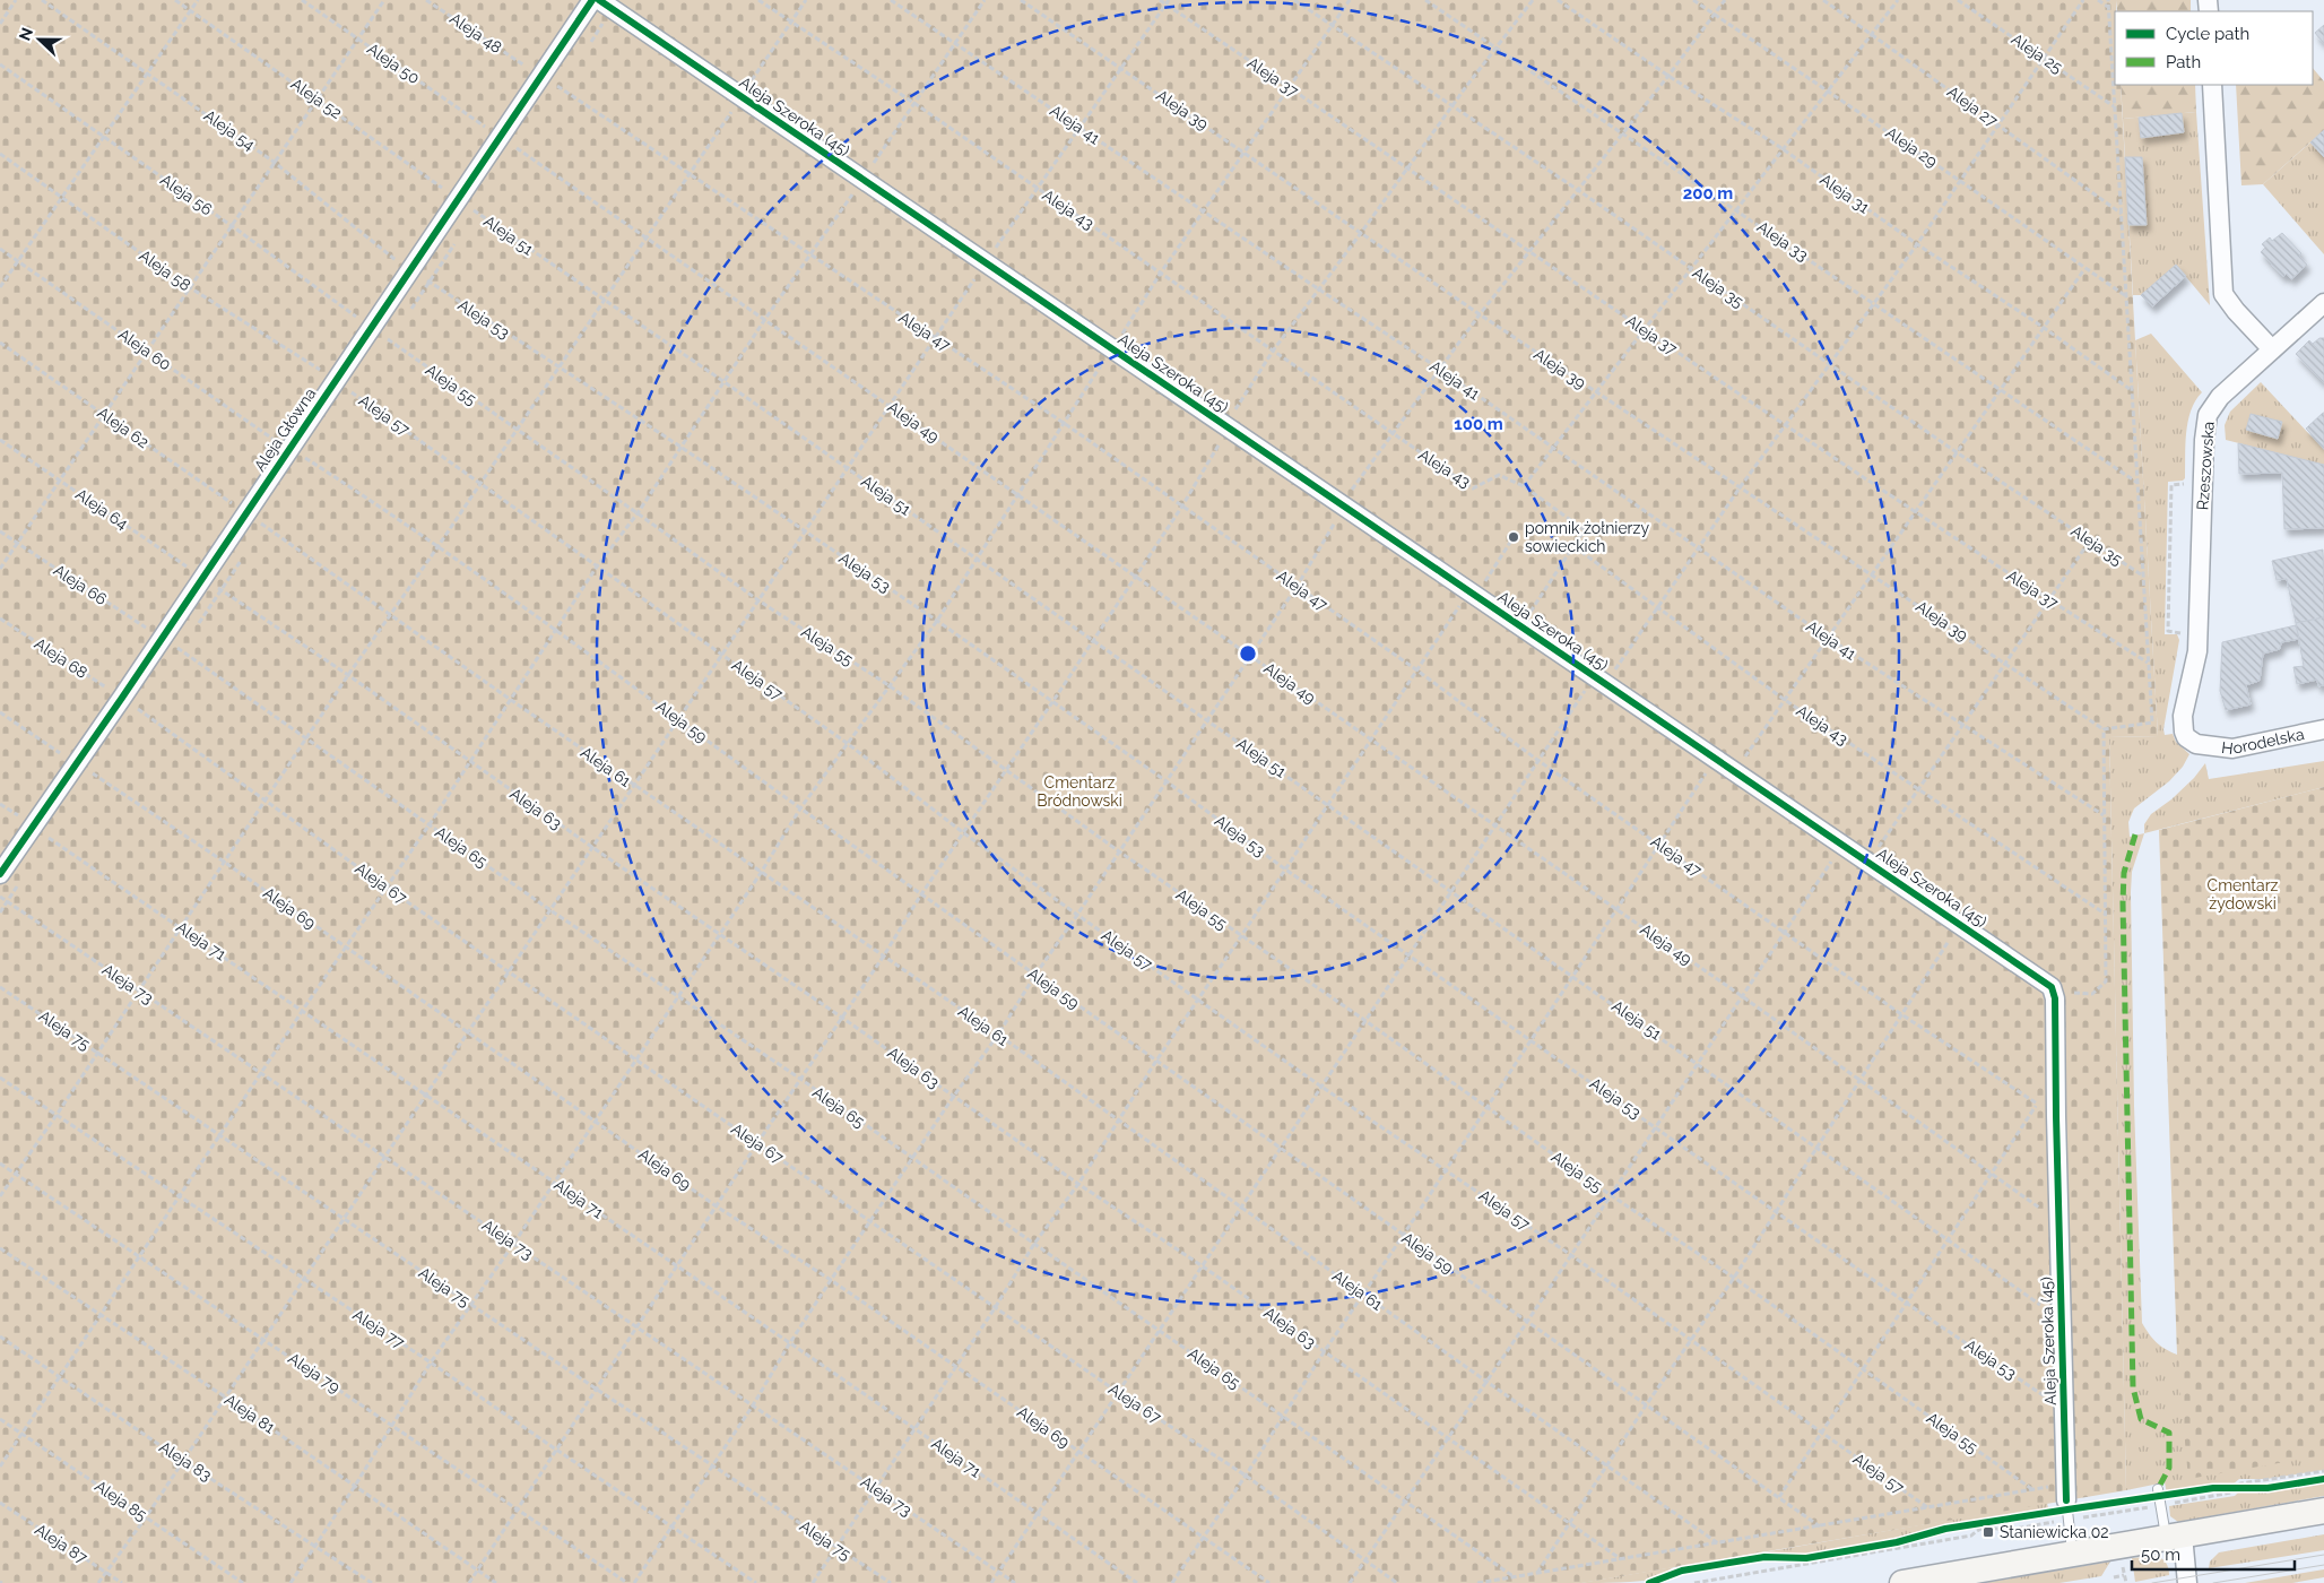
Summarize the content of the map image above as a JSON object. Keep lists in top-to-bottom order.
{
  "streets": {
    "street": [
      "Aleja Szeroka (45)",
      "Aleja Główna",
      "Rzeszowska",
      "Horodelska"
    ],
    "path": [
      "Aleja 48",
      "Aleja 25",
      "Aleja 50",
      "Aleja 37",
      "Aleja 52",
      "Aleja 27",
      "Aleja 39",
      "Aleja 41",
      "Aleja 54",
      "Aleja 29",
      "Aleja 31",
      "Aleja 56",
      "Aleja 43",
      "Aleja 51",
      "Aleja 33",
      "Aleja 58",
      "Aleja 35",
      "Aleja 53",
      "Aleja 47",
      "Aleja 60",
      "Aleja 55",
      "Aleja 57",
      "Aleja 49",
      "Aleja 62",
      "Aleja 64",
      "Aleja 66",
      "Aleja 68",
      "Aleja 59",
      "Aleja 61",
      "Aleja 63",
      "Aleja 65",
      "Aleja 67",
      "Aleja 69",
      "Aleja 71",
      "Aleja 73",
      "Aleja 75",
      "Aleja 77",
      "Aleja 79",
      "Aleja 81",
      "Aleja 83",
      "Aleja 85",
      "Aleja 87"
    ]
  },
  "crossings": [
    ["Aleja 48", "Aleja 47"],
    ["Aleja 48", "Aleja Główna"],
    ["Aleja 52", "Aleja 51"],
    ["Aleja 52", "Aleja Główna"],
    ["Aleja Szeroka (45)", "Aleja 51"],
    ["Aleja Szeroka (45)", "Aleja 53"],
    ["Aleja Szeroka (45)", "Aleja 47"],
    ["Aleja Szeroka (45)", "Aleja 49"],
    ["Aleja 54", "Aleja 53"],
    ["Aleja 54", "Aleja Główna"],
    ["Aleja 56", "Aleja 55"],
    ["Aleja 56", "Aleja Główna"],
    ["Aleja 51", "Aleja Główna"],
    ["Aleja 58", "Aleja 57"],
    ["Aleja 58", "Aleja Główna"],
    ["Aleja 53", "Aleja Główna"],
    ["Aleja 47", "Aleja Główna"],
    ["Aleja 60", "Aleja Główna"],
    ["Aleja 60", "Aleja 59"],
    ["Aleja 55", "Aleja Główna"],
    ["Aleja 57", "Aleja Główna"],
    ["Aleja 62", "Aleja Główna"],
    ["Aleja 62", "Aleja 61"],
    ["Aleja Główna", "Aleja 64"],
    ["Aleja Główna", "Aleja 66"],
    ["Aleja Główna", "Aleja 68"],
    ["Aleja Główna", "Aleja 59"],
    ["Aleja Główna", "Aleja 61"],
    ["Aleja Główna", "Aleja 63"],
    ["Aleja Główna", "Aleja 65"],
    ["Aleja Główna", "Aleja 67"],
    ["Aleja Główna", "Aleja 69"],
    ["Aleja Główna", "Aleja 71"],
    ["Rzeszowska", "Horodelska"],
    ["Aleja 64", "Aleja 63"],
    ["Aleja 66", "Aleja 65"],
    ["Aleja 68", "Aleja 67"]
  ],
  "parks": ["Cmentarz Bródnowski", "Cmentarz żydowski"],
  "places": {
    "other": ["pomnik żołnierzy sowieckich"],
    "transit": ["Staniewicka 02"]
  },
  "legend": ["Cycle path", "Path"],
  "scale_bar": "50 m",
  "north": "left",
  "rings": ["200 m", "100 m"]
}
